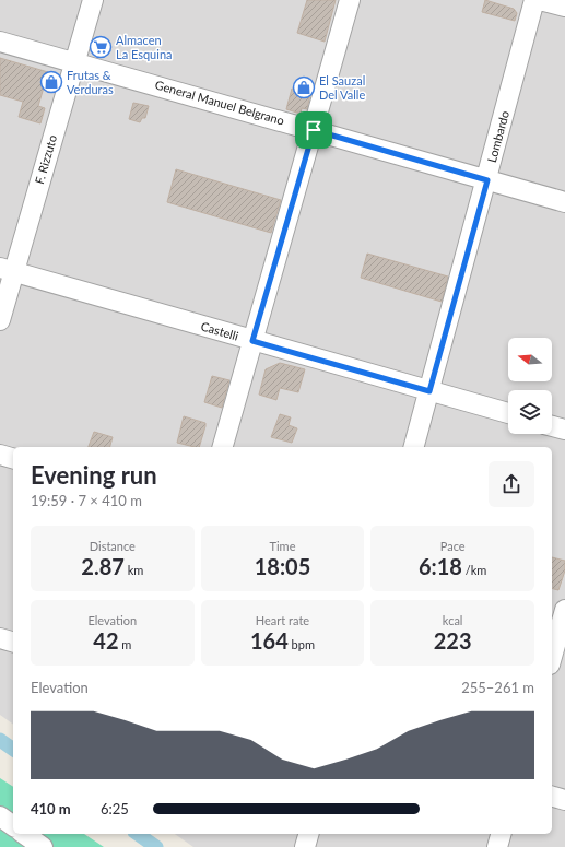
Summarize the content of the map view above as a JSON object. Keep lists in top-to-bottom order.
{
  "streets": {
    "street": [
      "General Manuel Belgrano",
      "Lombardo",
      "F. Rizzuto",
      "Castelli"
    ]
  },
  "crossings": [
    ["General Manuel Belgrano", "Lombardo"],
    ["General Manuel Belgrano", "F. Rizzuto"],
    ["Lombardo", "Castelli"],
    ["F. Rizzuto", "Castelli"]
  ],
  "places": {
    "supermarket": ["Almacen La Esquina"],
    "shop": ["Frutas & Verduras", "El Sauzal Del Valle"]
  },
  "north": "left",
  "page": {
    "heading": ["Evening run", "19:59 · 7 × 410 m"],
    "stats": [
      ["Distance", "2.87 km"],
      ["Time", "18:05"],
      ["Pace", "6:18 /km"],
      ["Elevation", "42 m"],
      ["Heart rate", "164 bpm"],
      ["kcal", "223"]
    ],
    "chart": ["Elevation", "255–261 m"],
    "list": [
      {
        "name": "410 m",
        "note": "6:25"
      }
    ]
  }
}
